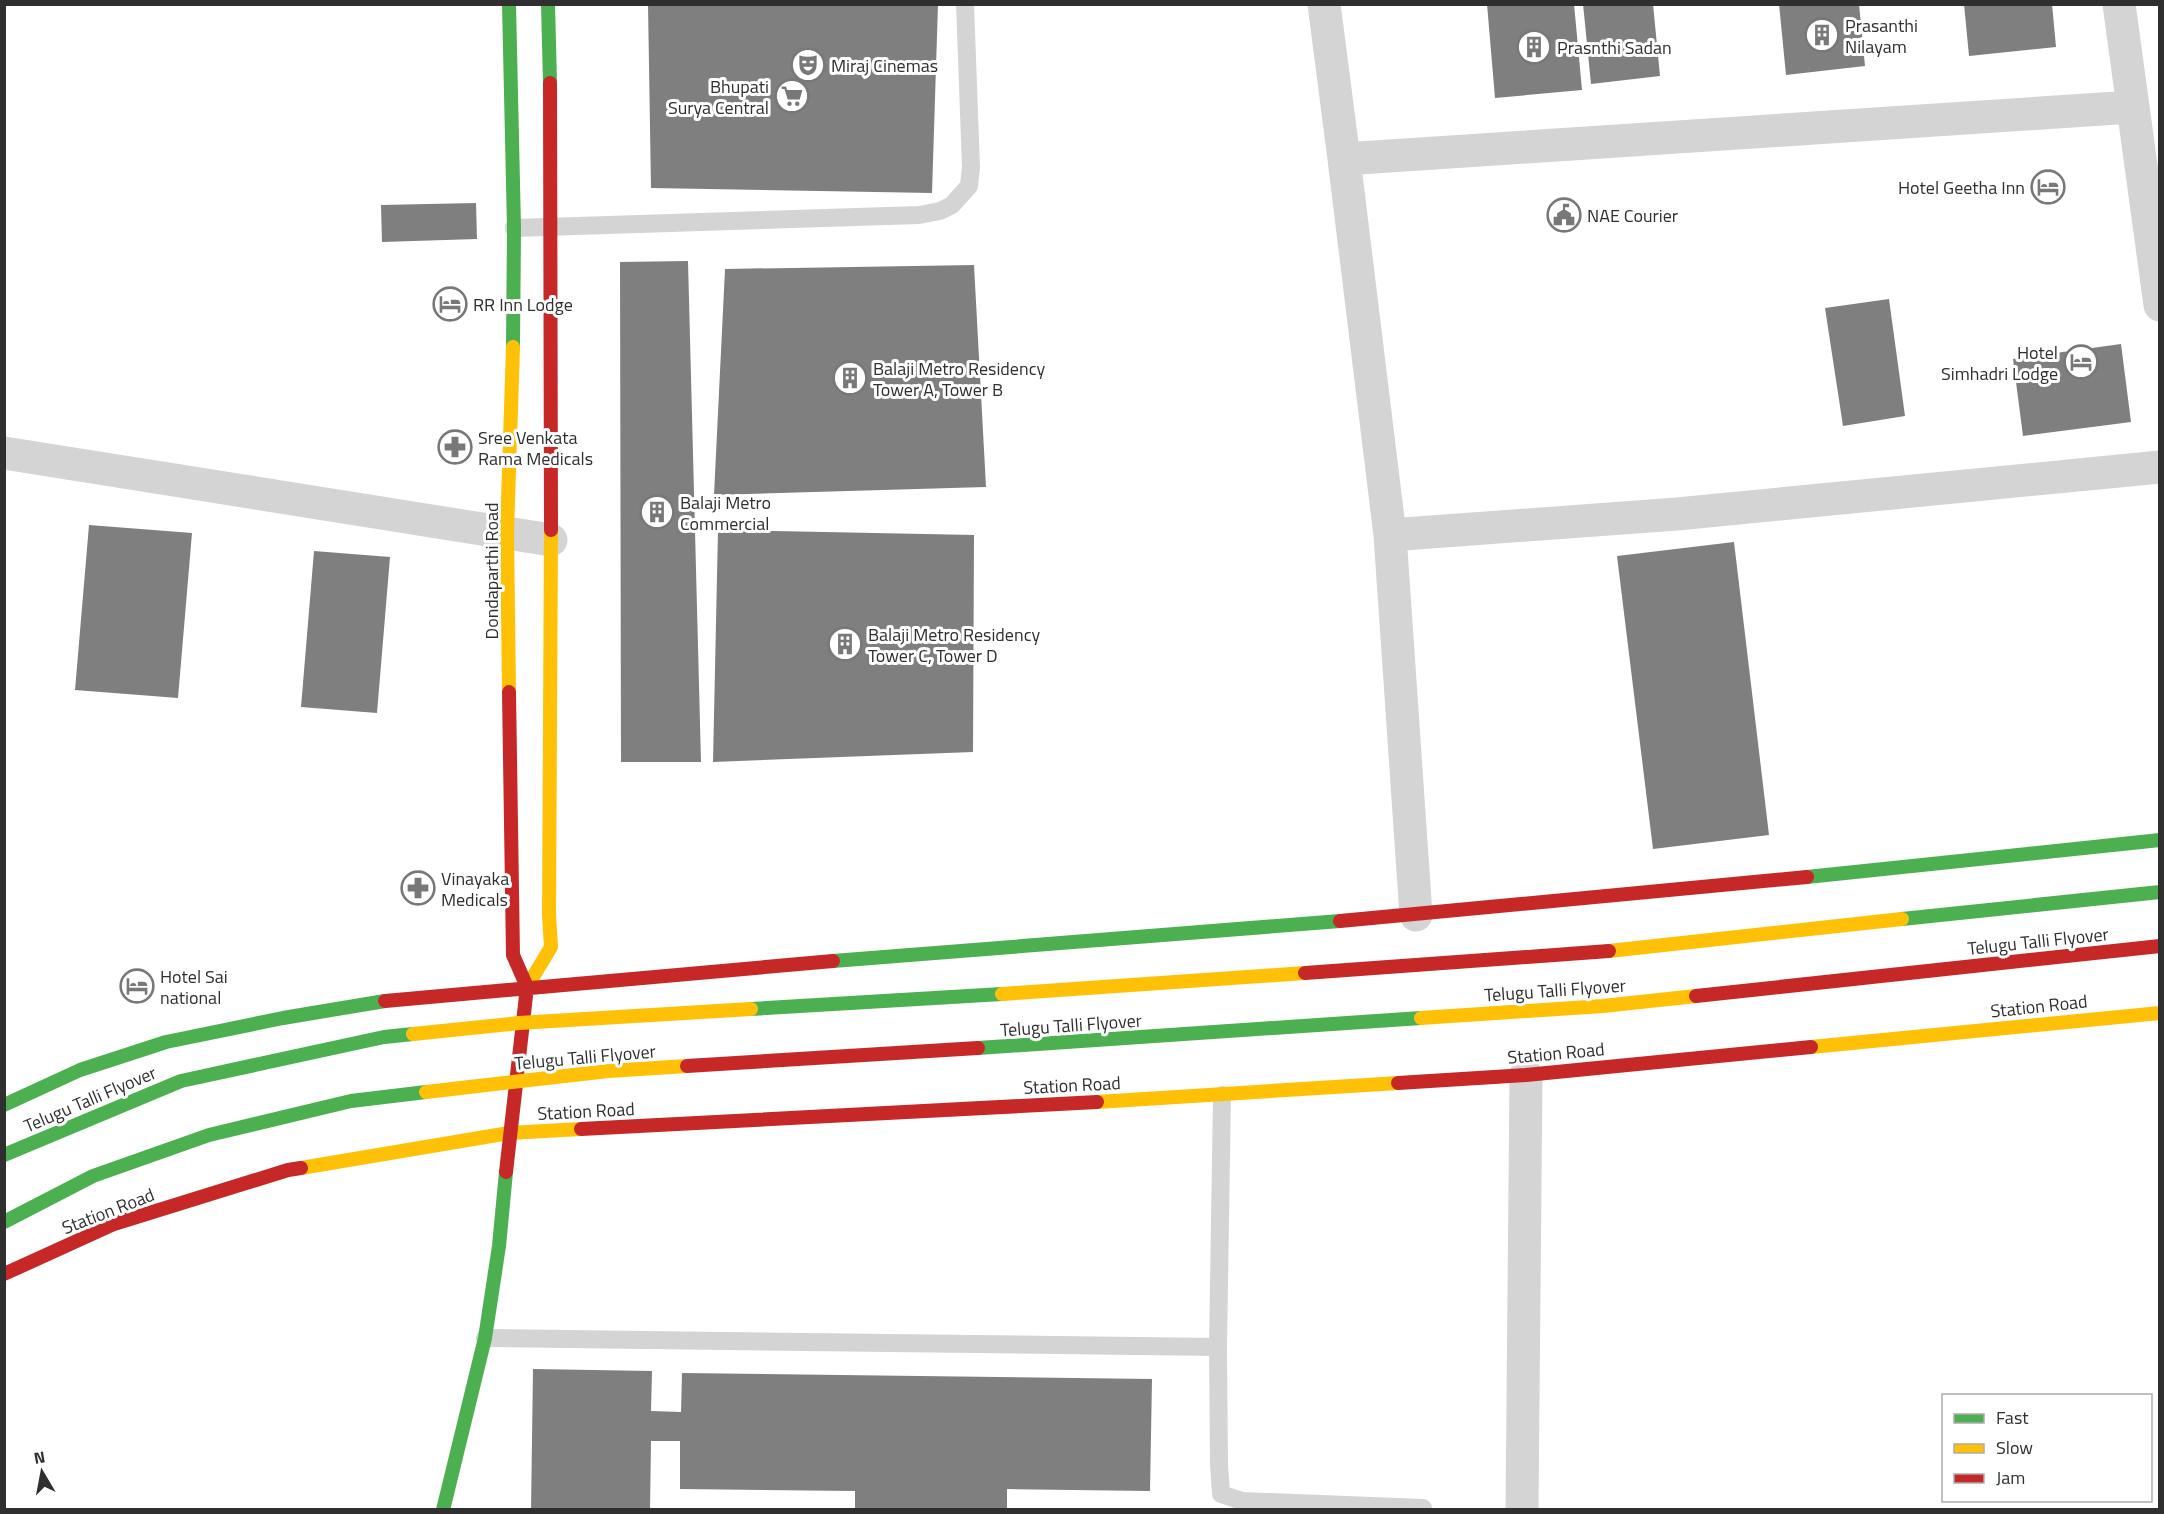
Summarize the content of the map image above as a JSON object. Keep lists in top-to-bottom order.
{
  "streets": {
    "main road": ["Dondaparthi Road", "Telugu Talli Flyover", "Station Road"]
  },
  "places": {
    "building": [
      "Prasanthi Nilayam",
      "Prasnthi Sadan",
      "Balaji Metro Residency Tower A, Tower B",
      "Balaji Metro Commercial",
      "Balaji Metro Residency Tower C, Tower D"
    ],
    "theatre": ["Miraj Cinemas"],
    "supermarket": ["Bhupati Surya Central"],
    "hotel": [
      "Hotel Geetha Inn",
      "RR Inn Lodge",
      "Hotel Simhadri Lodge",
      "Hotel Sai national"
    ],
    "public building": ["NAE Courier"],
    "pharmacy": ["Sree Venkata Rama Medicals", "Vinayaka Medicals"]
  },
  "legend": ["Fast", "Slow", "Jam"],
  "north": "top"
}
